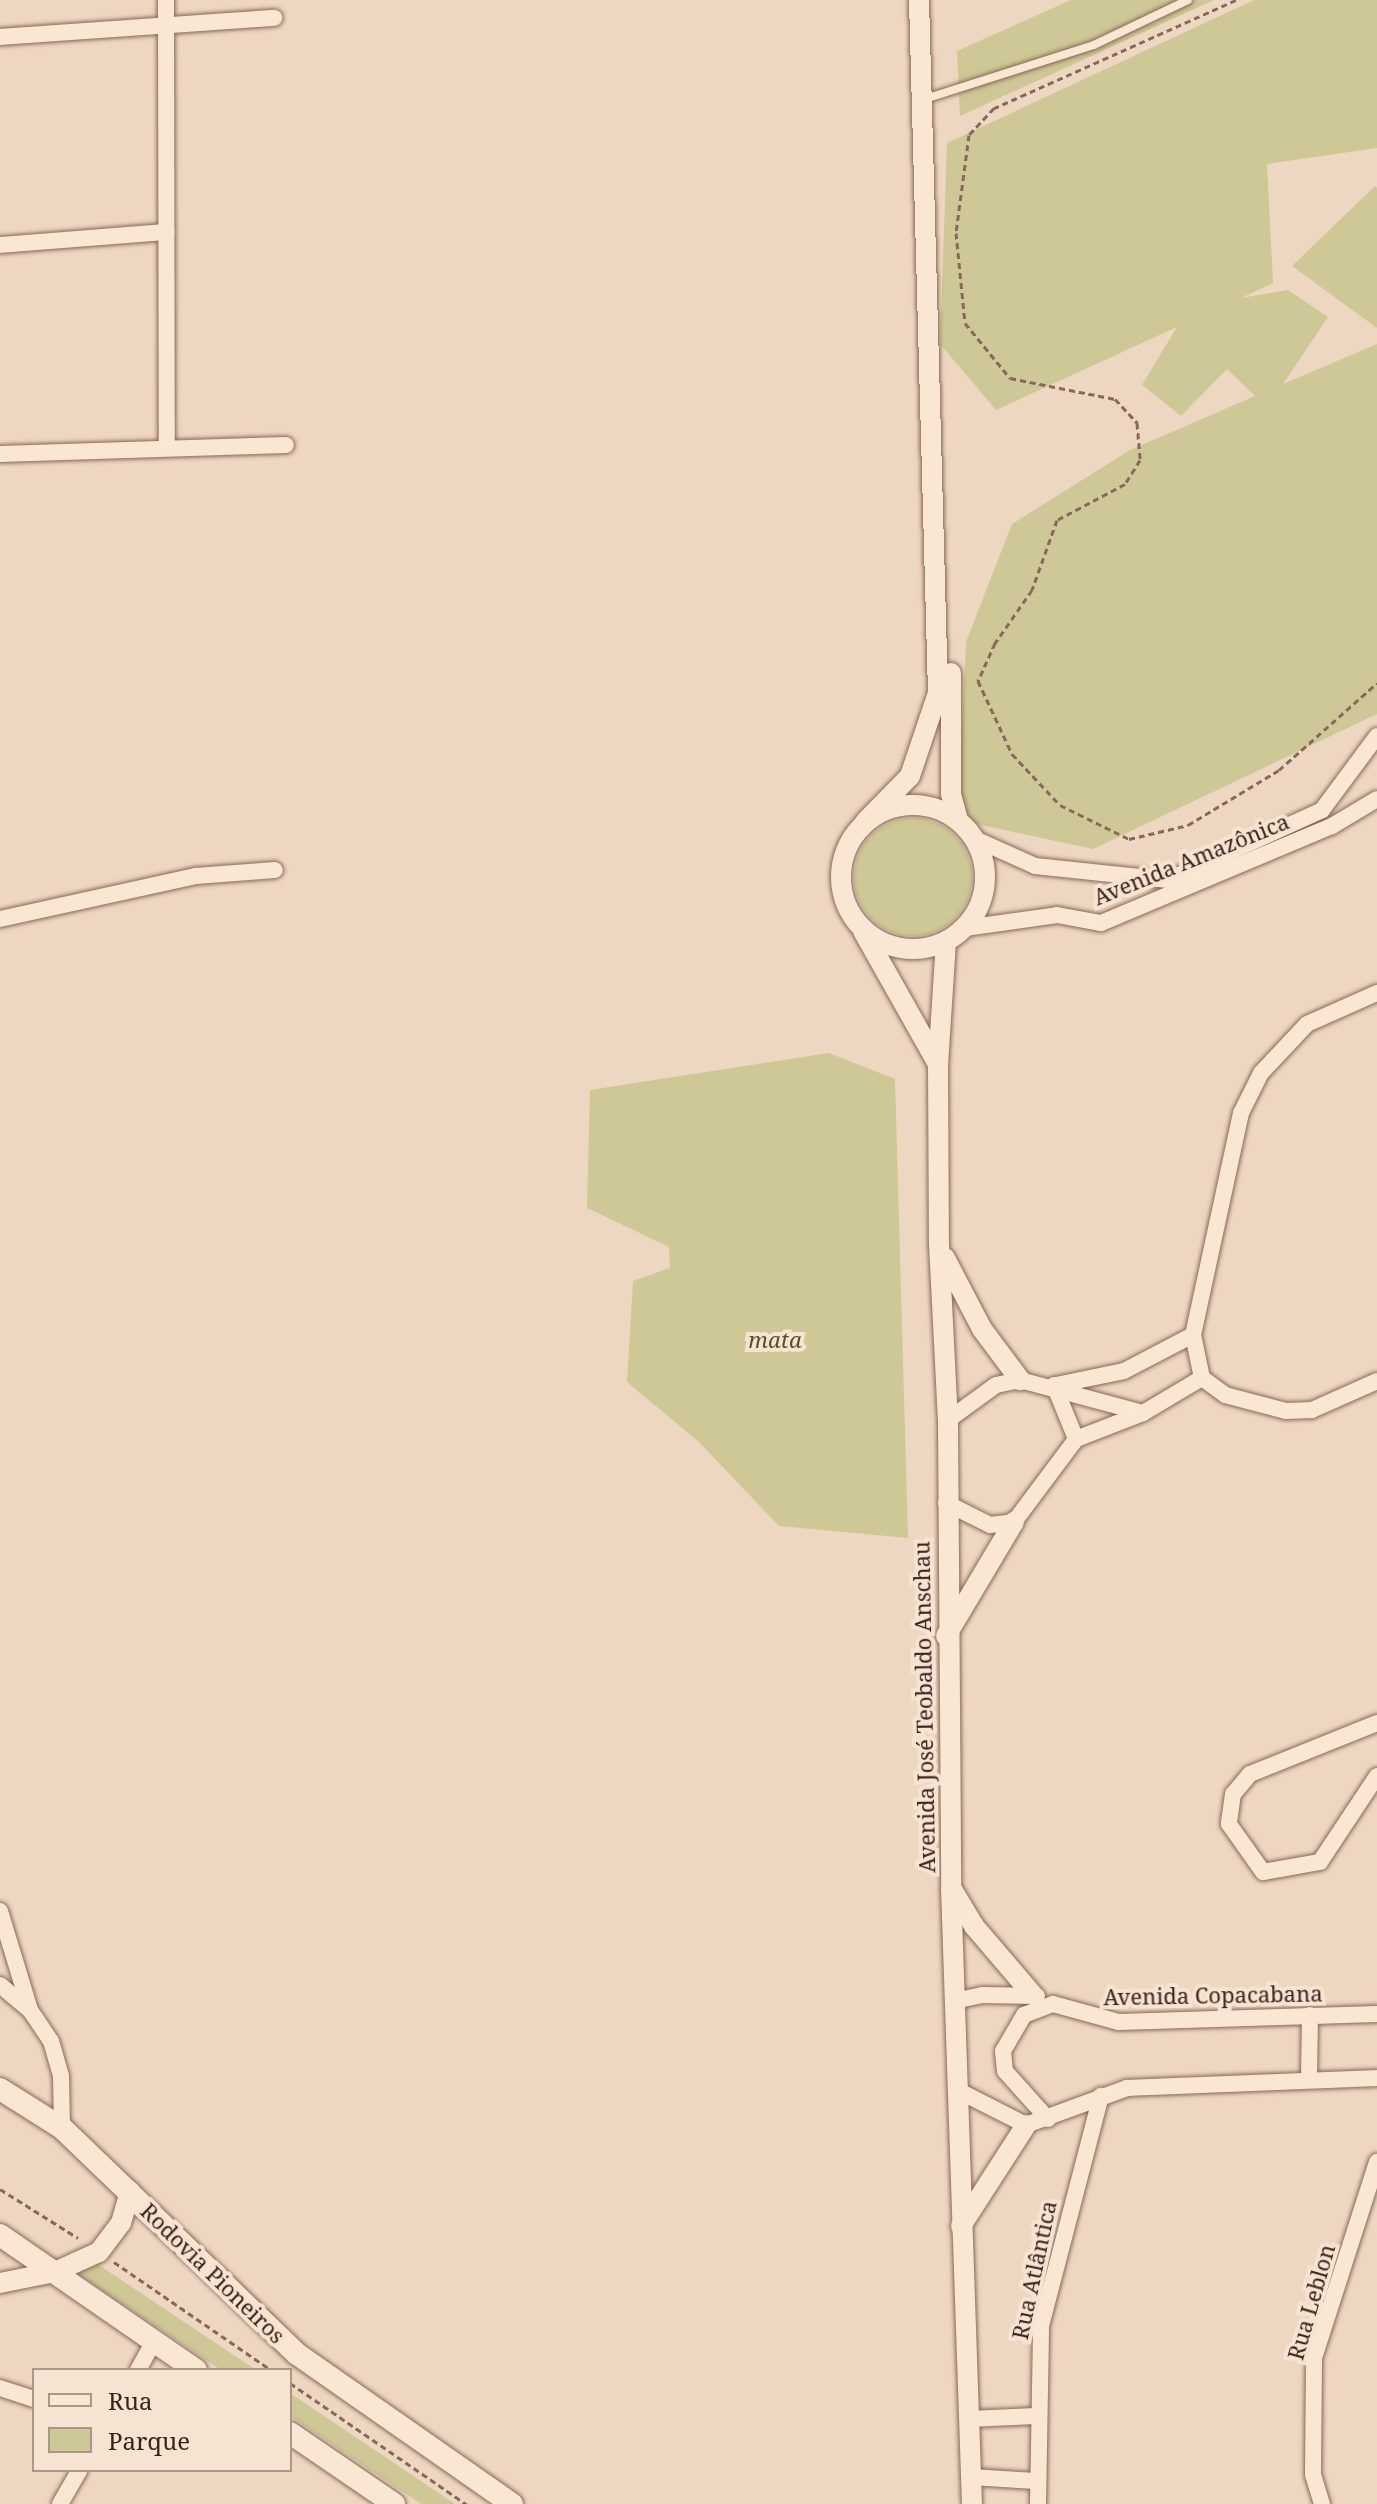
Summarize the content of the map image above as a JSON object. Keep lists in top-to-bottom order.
{
  "streets": {
    "main road": ["Rodovia Pioneiros"],
    "street": [
      "Avenida Amazônica",
      "Avenida José Teobaldo Anschau",
      "Avenida Copacabana",
      "Rua Atlântica",
      "Rua Leblon"
    ]
  },
  "crossings": [
    ["Avenida Amazônica", "Avenida José Teobaldo Anschau"]
  ],
  "parks": ["mata"],
  "legend": ["Rua", "Parque"]
}
